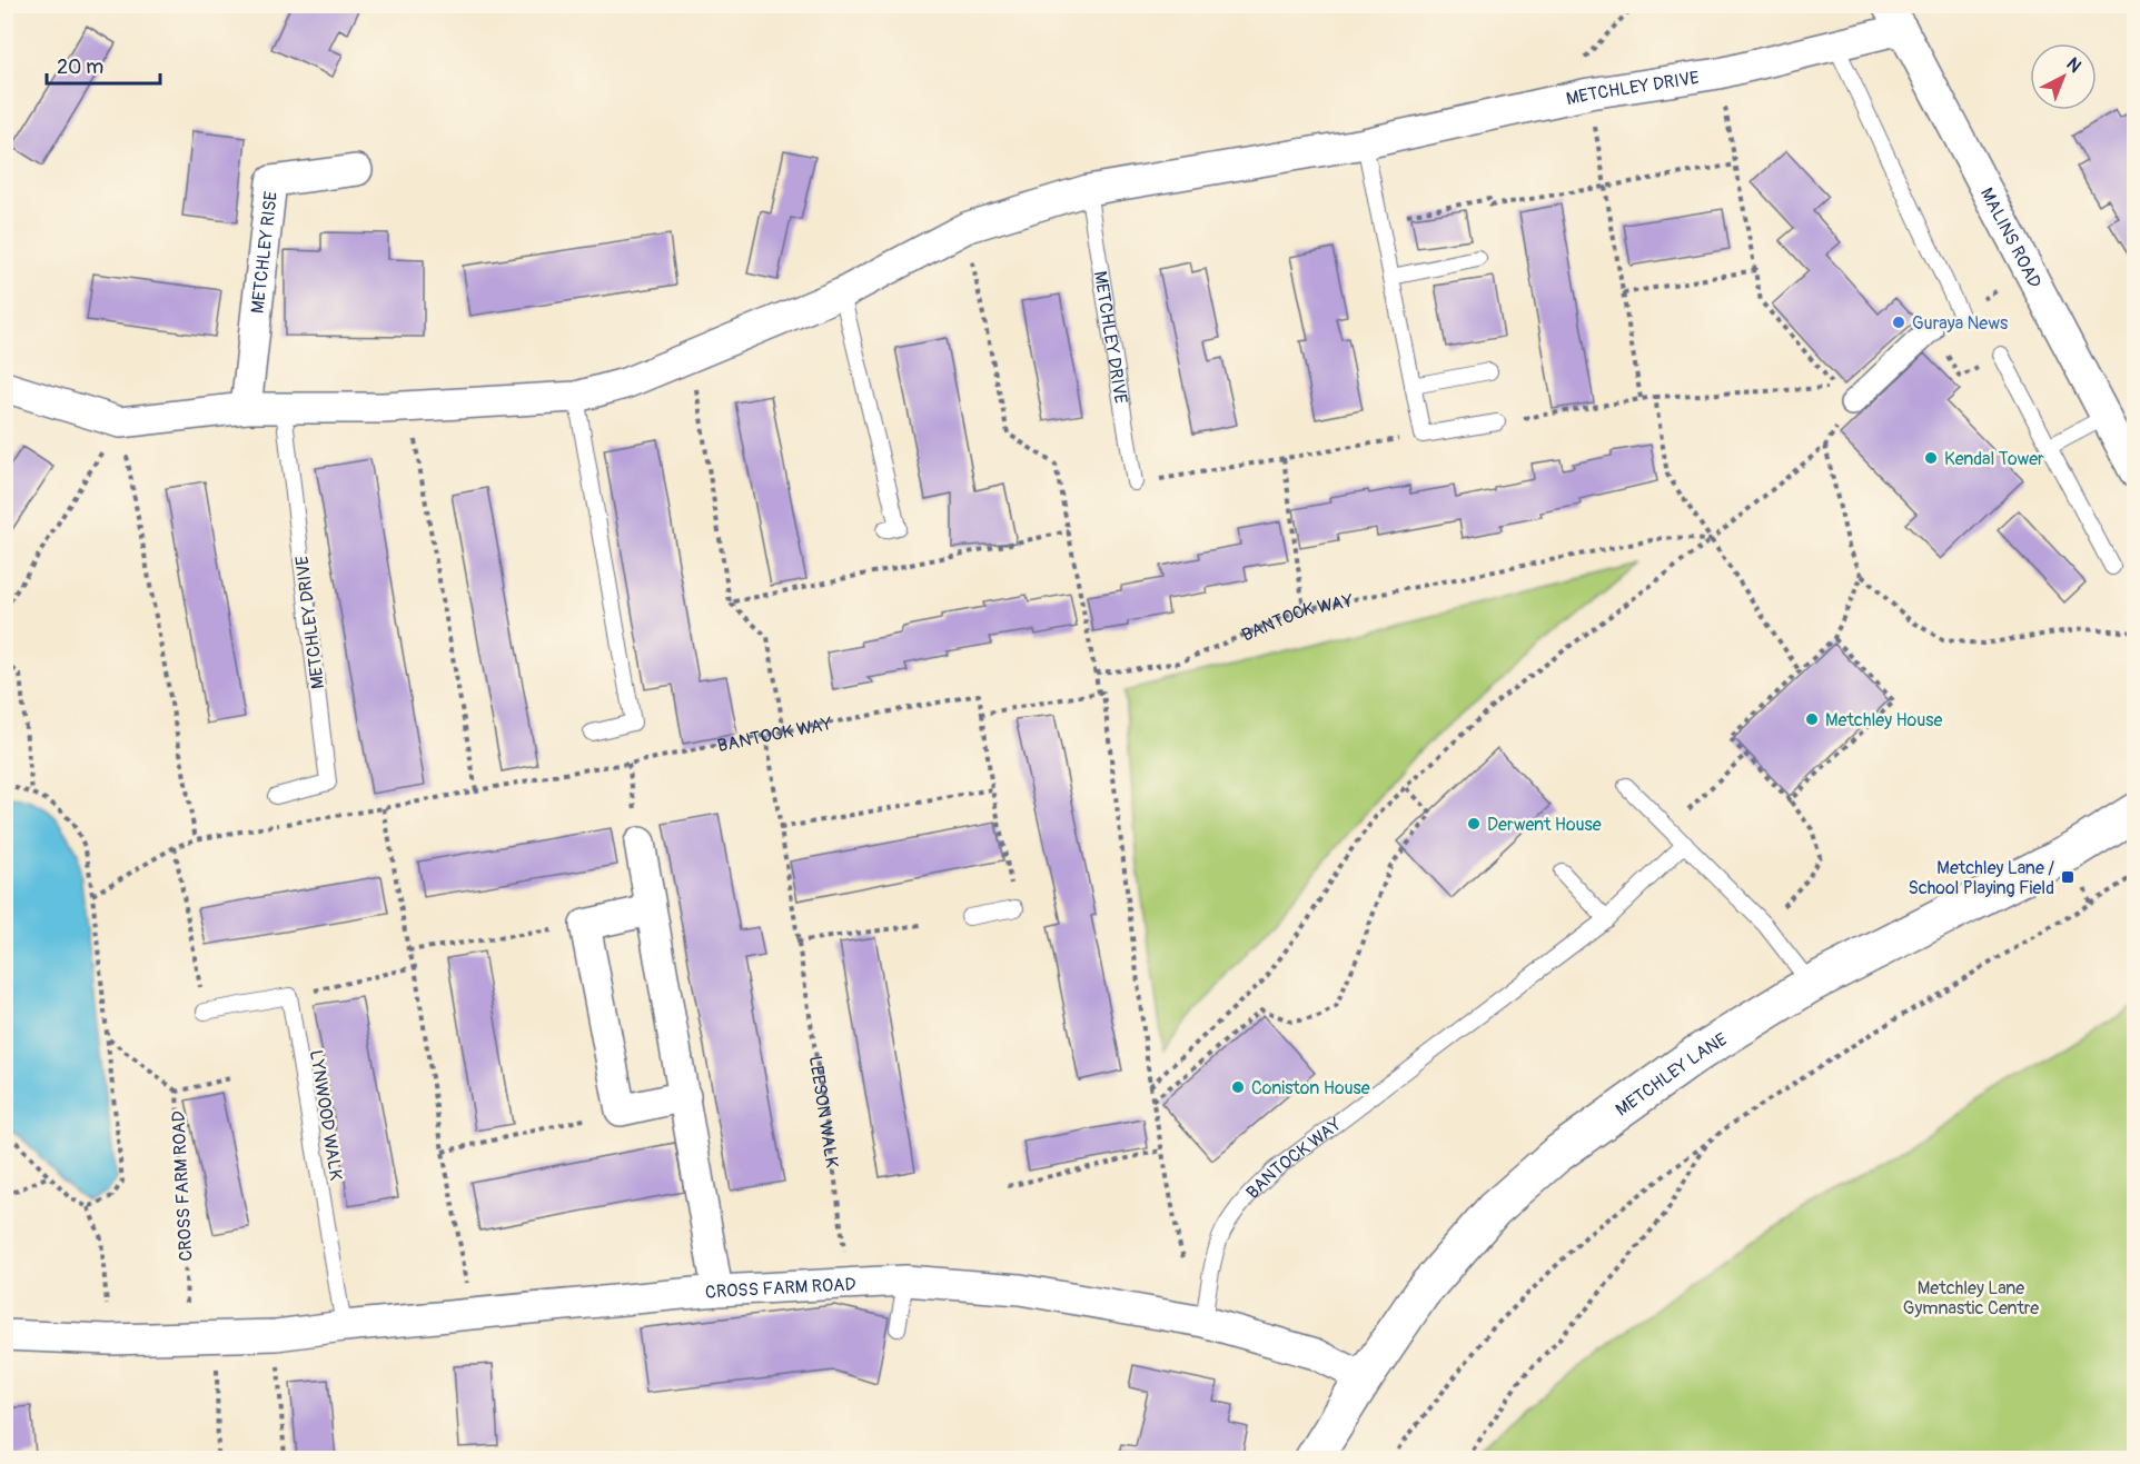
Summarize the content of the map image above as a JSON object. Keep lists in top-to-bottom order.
{
  "streets": {
    "main road": ["METCHLEY LANE"],
    "street": [
      "METCHLEY DRIVE",
      "MALINS ROAD",
      "METCHLEY RISE",
      "CROSS FARM ROAD"
    ],
    "lane": ["BANTOCK WAY", "LYNWOOD WALK"],
    "path": ["LEESON WALK"]
  },
  "crossings": [
    ["METCHLEY DRIVE", "MALINS ROAD"],
    ["METCHLEY DRIVE", "METCHLEY RISE"],
    ["BANTOCK WAY", "LEESON WALK"],
    ["BANTOCK WAY", "CROSS FARM ROAD"],
    ["METCHLEY LANE", "CROSS FARM ROAD"],
    ["LEESON WALK", "CROSS FARM ROAD"],
    ["LYNWOOD WALK", "CROSS FARM ROAD"]
  ],
  "parks": ["Metchley Lane Gymnastic Centre"],
  "places": {
    "other": [
      "Guraya News",
      "Kendal Tower",
      "Metchley House",
      "Derwent House",
      "Coniston House"
    ],
    "transit": ["Metchley Lane / School Playing Field"]
  },
  "scale_bar": "20 m",
  "north": "top right"
}
